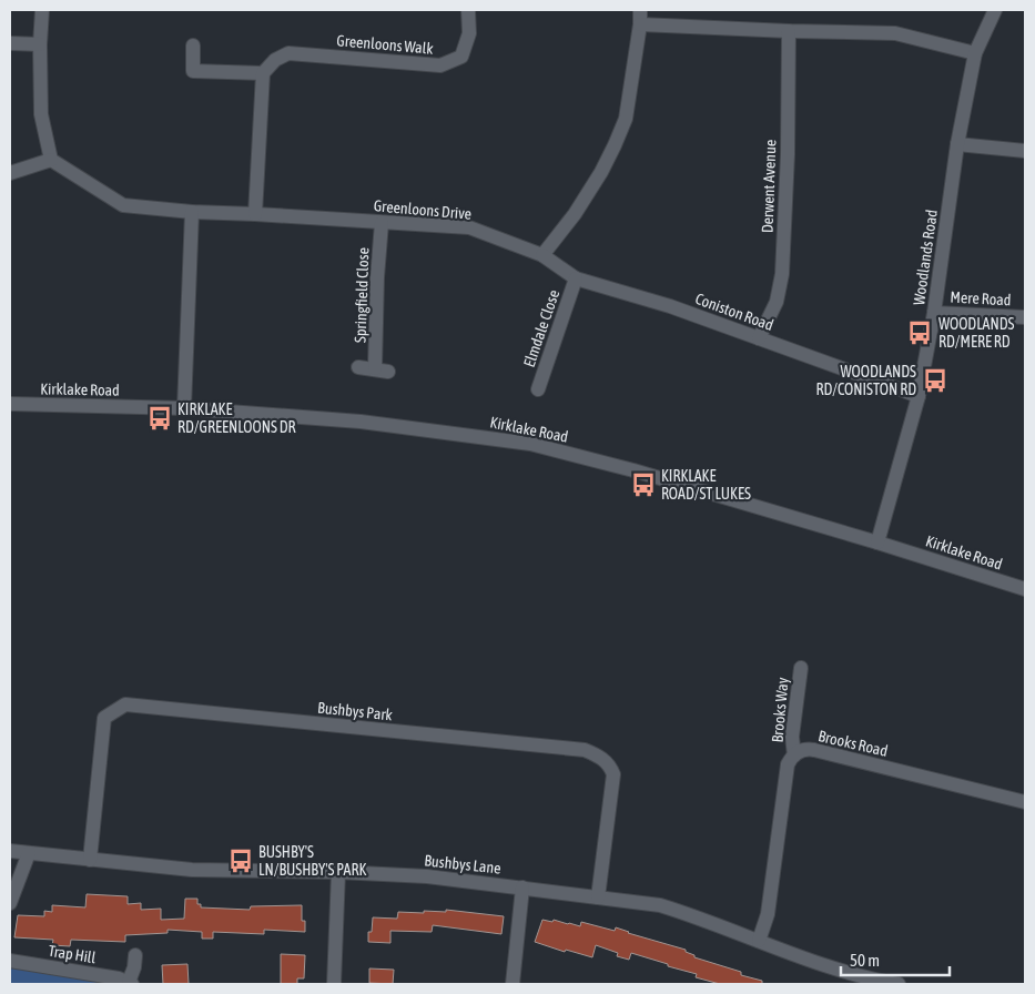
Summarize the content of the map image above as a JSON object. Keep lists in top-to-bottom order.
{
  "streets": {
    "street": [
      "Greenloons Walk",
      "Derwent Avenue",
      "Greenloons Drive",
      "Woodlands Road",
      "Springfield Close",
      "Mere Road",
      "Coniston Road",
      "Elmdale Close",
      "Kirklake Road",
      "Brooks Way",
      "Bushbys Park",
      "Brooks Road",
      "Bushbys Lane",
      "Trap Hill"
    ]
  },
  "crossings": [
    ["Derwent Avenue", "Coniston Road"],
    ["Greenloons Drive", "Springfield Close"],
    ["Greenloons Drive", "Coniston Road"],
    ["Woodlands Road", "Mere Road"],
    ["Woodlands Road", "Coniston Road"],
    ["Woodlands Road", "Kirklake Road"],
    ["Coniston Road", "Elmdale Close"],
    ["Brooks Way", "Brooks Road"],
    ["Bushbys Park", "Bushbys Lane"]
  ],
  "places": {
    "bus stop": [
      "WOODLANDS RD/MERE RD",
      "WOODLANDS RD/CONISTON RD",
      "KIRKLAKE RD/GREENLOONS DR",
      "KIRKLAKE ROAD/ST LUKES",
      "BUSHBY'S LN/BUSHBY'S PARK"
    ]
  },
  "scale_bar": "50 m"
}
